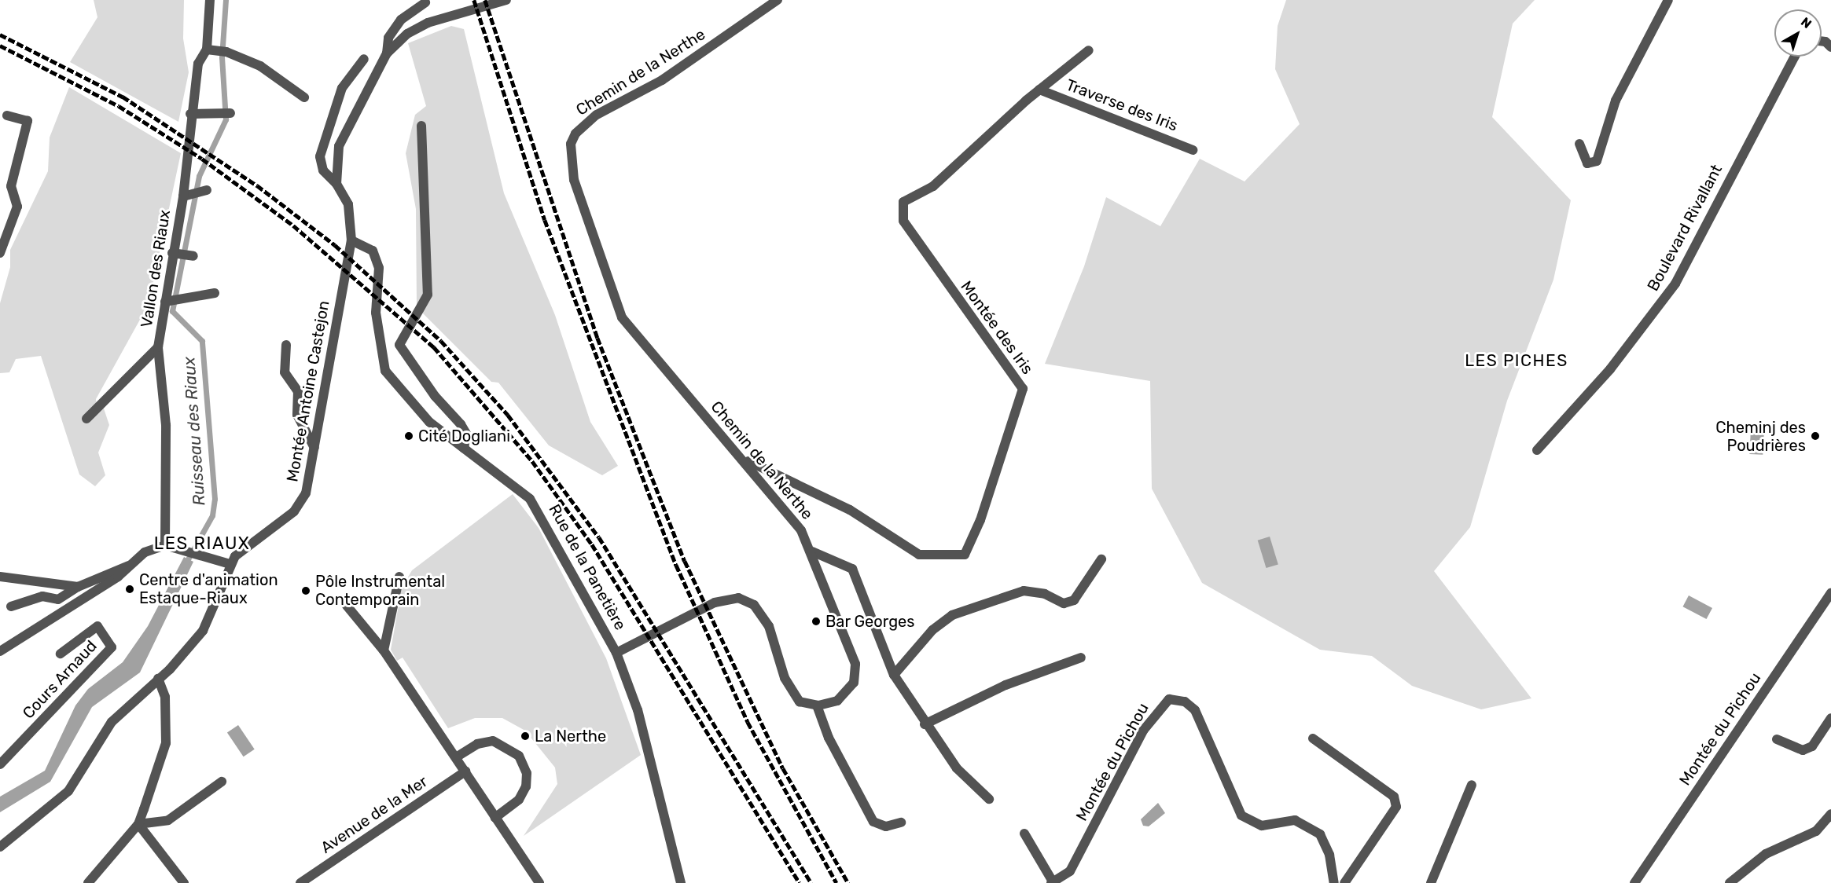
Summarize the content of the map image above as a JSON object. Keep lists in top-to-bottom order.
{
  "streets": {
    "street": [
      "Chemin de la Nerthe",
      "Traverse des Iris",
      "Boulevard Rivallant",
      "Vallon des Riaux",
      "Montée des Iris",
      "Montée Antoine Castejon",
      "Rue de la Panetière",
      "Cours Arnaud",
      "Montée du Pichou",
      "Avenue de la Mer"
    ]
  },
  "crossings": [
    ["Chemin de la Nerthe", "Montée des Iris"],
    ["Traverse des Iris", "Montée des Iris"],
    ["Montée Antoine Castejon", "Rue de la Panetière"]
  ],
  "districts": ["LES PICHES", "LES RIAUX"],
  "water": ["Ruisseau des Riaux"],
  "places": [
    "Cité Dogliani",
    "Cheminj des Poudrières",
    "Centre d'animation Estaque-Riaux",
    "Pôle Instrumental Contemporain",
    "Bar Georges",
    "La Nerthe"
  ],
  "north": "top right"
}
